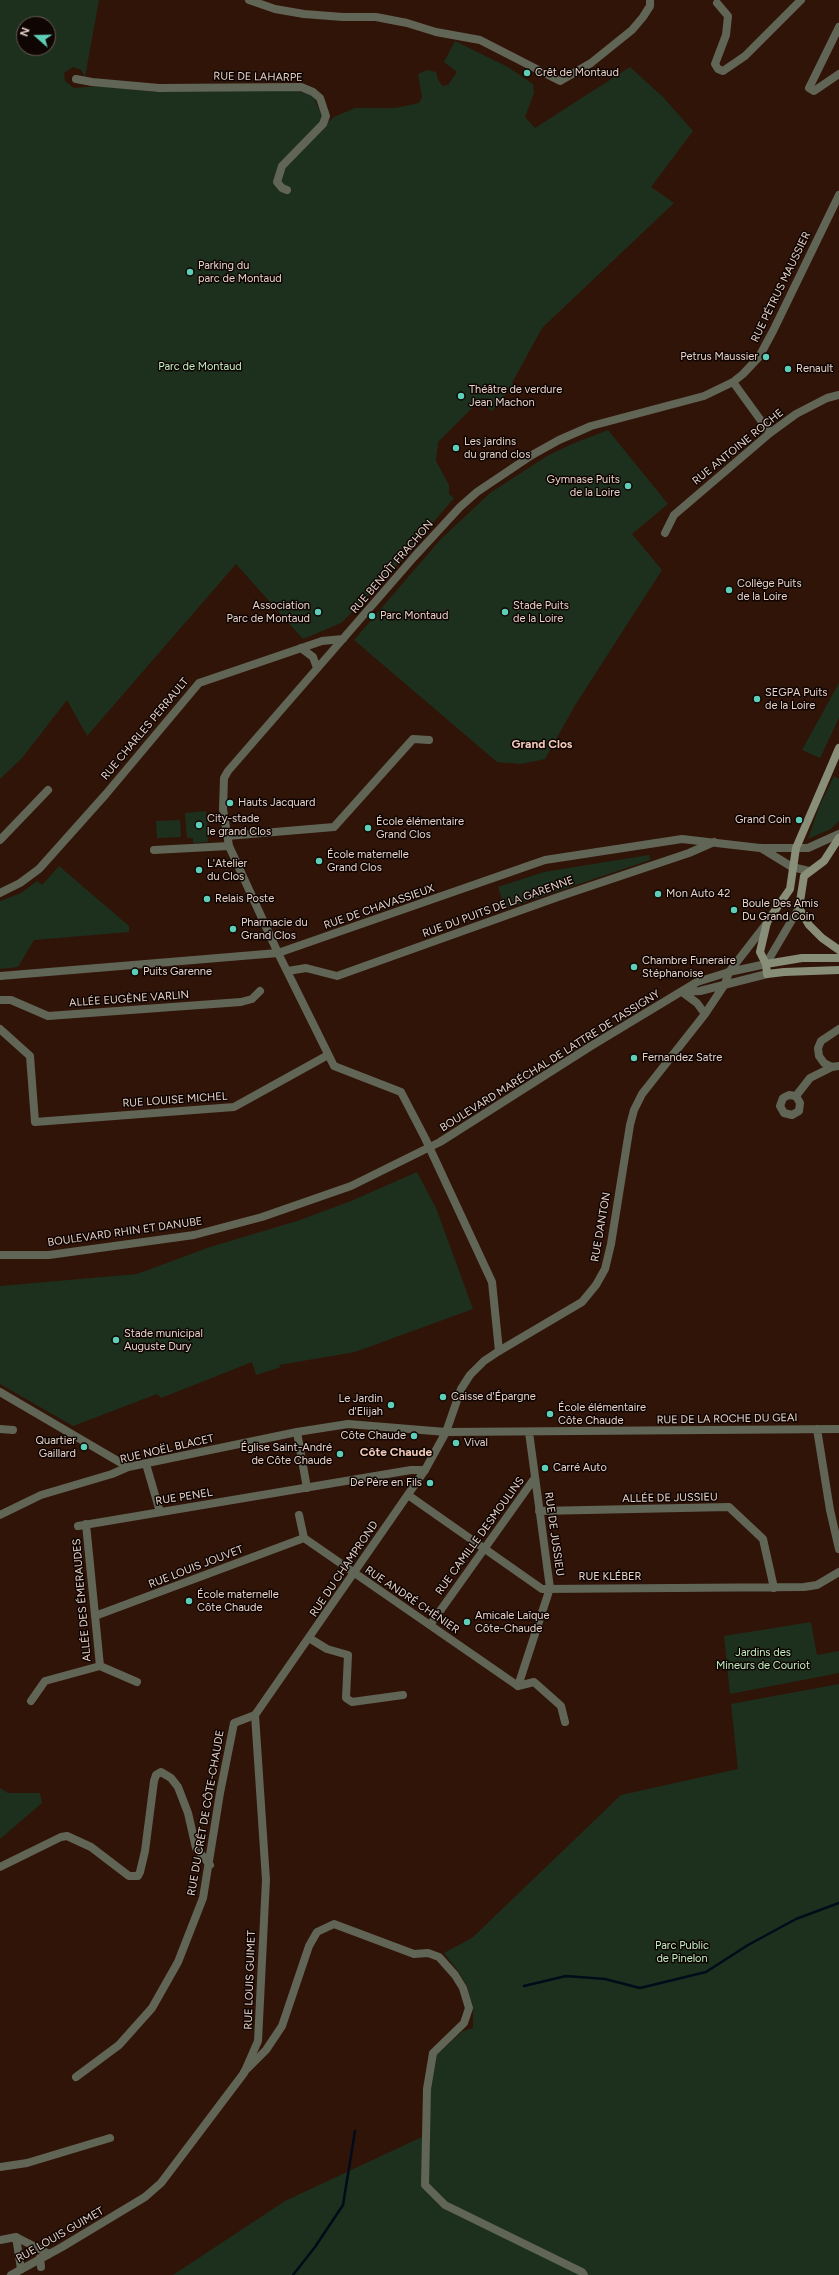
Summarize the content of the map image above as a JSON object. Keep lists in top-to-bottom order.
{
  "streets": {
    "main road": ["BOULEVARD MARÉCHAL DE LATTRE DE TASSIGNY"],
    "street": [
      "RUE DE LAHARPE",
      "RUE PÉTRUS MAUSSIER",
      "RUE ANTOINE ROCHE",
      "RUE BENOÎT FRACHON",
      "RUE CHARLES PERRAULT",
      "RUE DE CHAVASSIEUX",
      "RUE DU PUITS DE LA GARENNE",
      "ALLÉE EUGÈNE VARLIN",
      "RUE LOUISE MICHEL",
      "RUE DANTON",
      "BOULEVARD RHIN ET DANUBE",
      "RUE DE LA ROCHE DU GEAI",
      "RUE NOËL BLACET",
      "RUE PENEL",
      "ALLÉE DE JUSSIEU",
      "RUE DE JUSSIEU",
      "RUE CAMILLE DESMOULINS",
      "RUE LOUIS JOUVET",
      "RUE DU CHAMPROND",
      "RUE KLÉBER",
      "ALLÉE DES ÉMERAUDES",
      "RUE ANDRÉ CHÉNIER",
      "RUE DU CRÊT DE CÔTE-CHAUDE",
      "RUE LOUIS GUIMET"
    ]
  },
  "crossings": [
    ["RUE PÉTRUS MAUSSIER", "RUE BENOÎT FRACHON"],
    ["RUE BENOÎT FRACHON", "RUE CHARLES PERRAULT"],
    ["RUE BENOÎT FRACHON", "RUE DE CHAVASSIEUX"],
    ["RUE BENOÎT FRACHON", "RUE DU PUITS DE LA GARENNE"],
    ["RUE BENOÎT FRACHON", "BOULEVARD MARÉCHAL DE LATTRE DE TASSIGNY"],
    ["RUE BENOÎT FRACHON", "RUE LOUISE MICHEL"],
    ["RUE BENOÎT FRACHON", "RUE DANTON"],
    ["RUE BENOÎT FRACHON", "BOULEVARD RHIN ET DANUBE"],
    ["RUE DE CHAVASSIEUX", "RUE DU PUITS DE LA GARENNE"],
    ["BOULEVARD MARÉCHAL DE LATTRE DE TASSIGNY", "RUE DANTON"],
    ["BOULEVARD MARÉCHAL DE LATTRE DE TASSIGNY", "BOULEVARD RHIN ET DANUBE"],
    ["RUE DANTON", "RUE DE LA ROCHE DU GEAI"],
    ["RUE DANTON", "RUE NOËL BLACET"],
    ["RUE DANTON", "RUE DU CHAMPROND"],
    ["RUE DE LA ROCHE DU GEAI", "RUE NOËL BLACET"],
    ["RUE DE LA ROCHE DU GEAI", "RUE DE JUSSIEU"],
    ["RUE DE LA ROCHE DU GEAI", "RUE DU CHAMPROND"],
    ["RUE NOËL BLACET", "RUE DU CHAMPROND"],
    ["RUE PENEL", "RUE DU CHAMPROND"],
    ["RUE PENEL", "ALLÉE DES ÉMERAUDES"],
    ["ALLÉE DE JUSSIEU", "RUE DE JUSSIEU"],
    ["ALLÉE DE JUSSIEU", "RUE KLÉBER"],
    ["RUE DE JUSSIEU", "RUE CAMILLE DESMOULINS"],
    ["RUE DE JUSSIEU", "RUE KLÉBER"],
    ["RUE DE JUSSIEU", "RUE ANDRÉ CHÉNIER"],
    ["RUE CAMILLE DESMOULINS", "RUE KLÉBER"],
    ["RUE CAMILLE DESMOULINS", "RUE ANDRÉ CHÉNIER"],
    ["RUE LOUIS JOUVET", "ALLÉE DES ÉMERAUDES"],
    ["RUE LOUIS JOUVET", "RUE ANDRÉ CHÉNIER"],
    ["RUE DU CHAMPROND", "RUE KLÉBER"],
    ["RUE DU CHAMPROND", "RUE ANDRÉ CHÉNIER"],
    ["RUE DU CHAMPROND", "RUE DU CRÊT DE CÔTE-CHAUDE"],
    ["RUE DU CHAMPROND", "RUE LOUIS GUIMET"],
    ["RUE DU CRÊT DE CÔTE-CHAUDE", "RUE LOUIS GUIMET"]
  ],
  "districts": ["Grand Clos", "Côte Chaude"],
  "parks": ["Parc de Montaud", "Jardins des Mineurs de Couriot", "Parc Public de Pinelon"],
  "places": [
    "Crêt de Montaud",
    "Parking du parc de Montaud",
    "Petrus Maussier",
    "Renault",
    "Théâtre de verdure Jean Machon",
    "Les jardins du grand clos",
    "Gymnase Puits de la Loire",
    "Collège Puits de la Loire",
    "Association Parc de Montaud",
    "Stade Puits de la Loire",
    "Parc Montaud",
    "SEGPA Puits de la Loire",
    "Hauts Jacquard",
    "Grand Coin",
    "City-stade le grand Clos",
    "École élémentaire Grand Clos",
    "École maternelle Grand Clos",
    "L'Atelier du Clos",
    "Mon Auto 42",
    "Relais Poste",
    "Boule Des Amis Du Grand Coin",
    "Pharmacie du Grand Clos",
    "Chambre Funeraire Stéphanoise",
    "Puits Garenne",
    "Fernandez Satre",
    "Stade municipal Auguste Dury",
    "Caisse d'Épargne",
    "Le Jardin d'Elijah",
    "École élémentaire Côte Chaude",
    "Côte Chaude",
    "Vival",
    "Quartier Gaillard",
    "Église Saint-André de Côte Chaude",
    "Carré Auto",
    "De Père en Fils",
    "École maternelle Côte Chaude",
    "Amicale Laïque Côte-Chaude"
  ],
  "north": "left"
}
